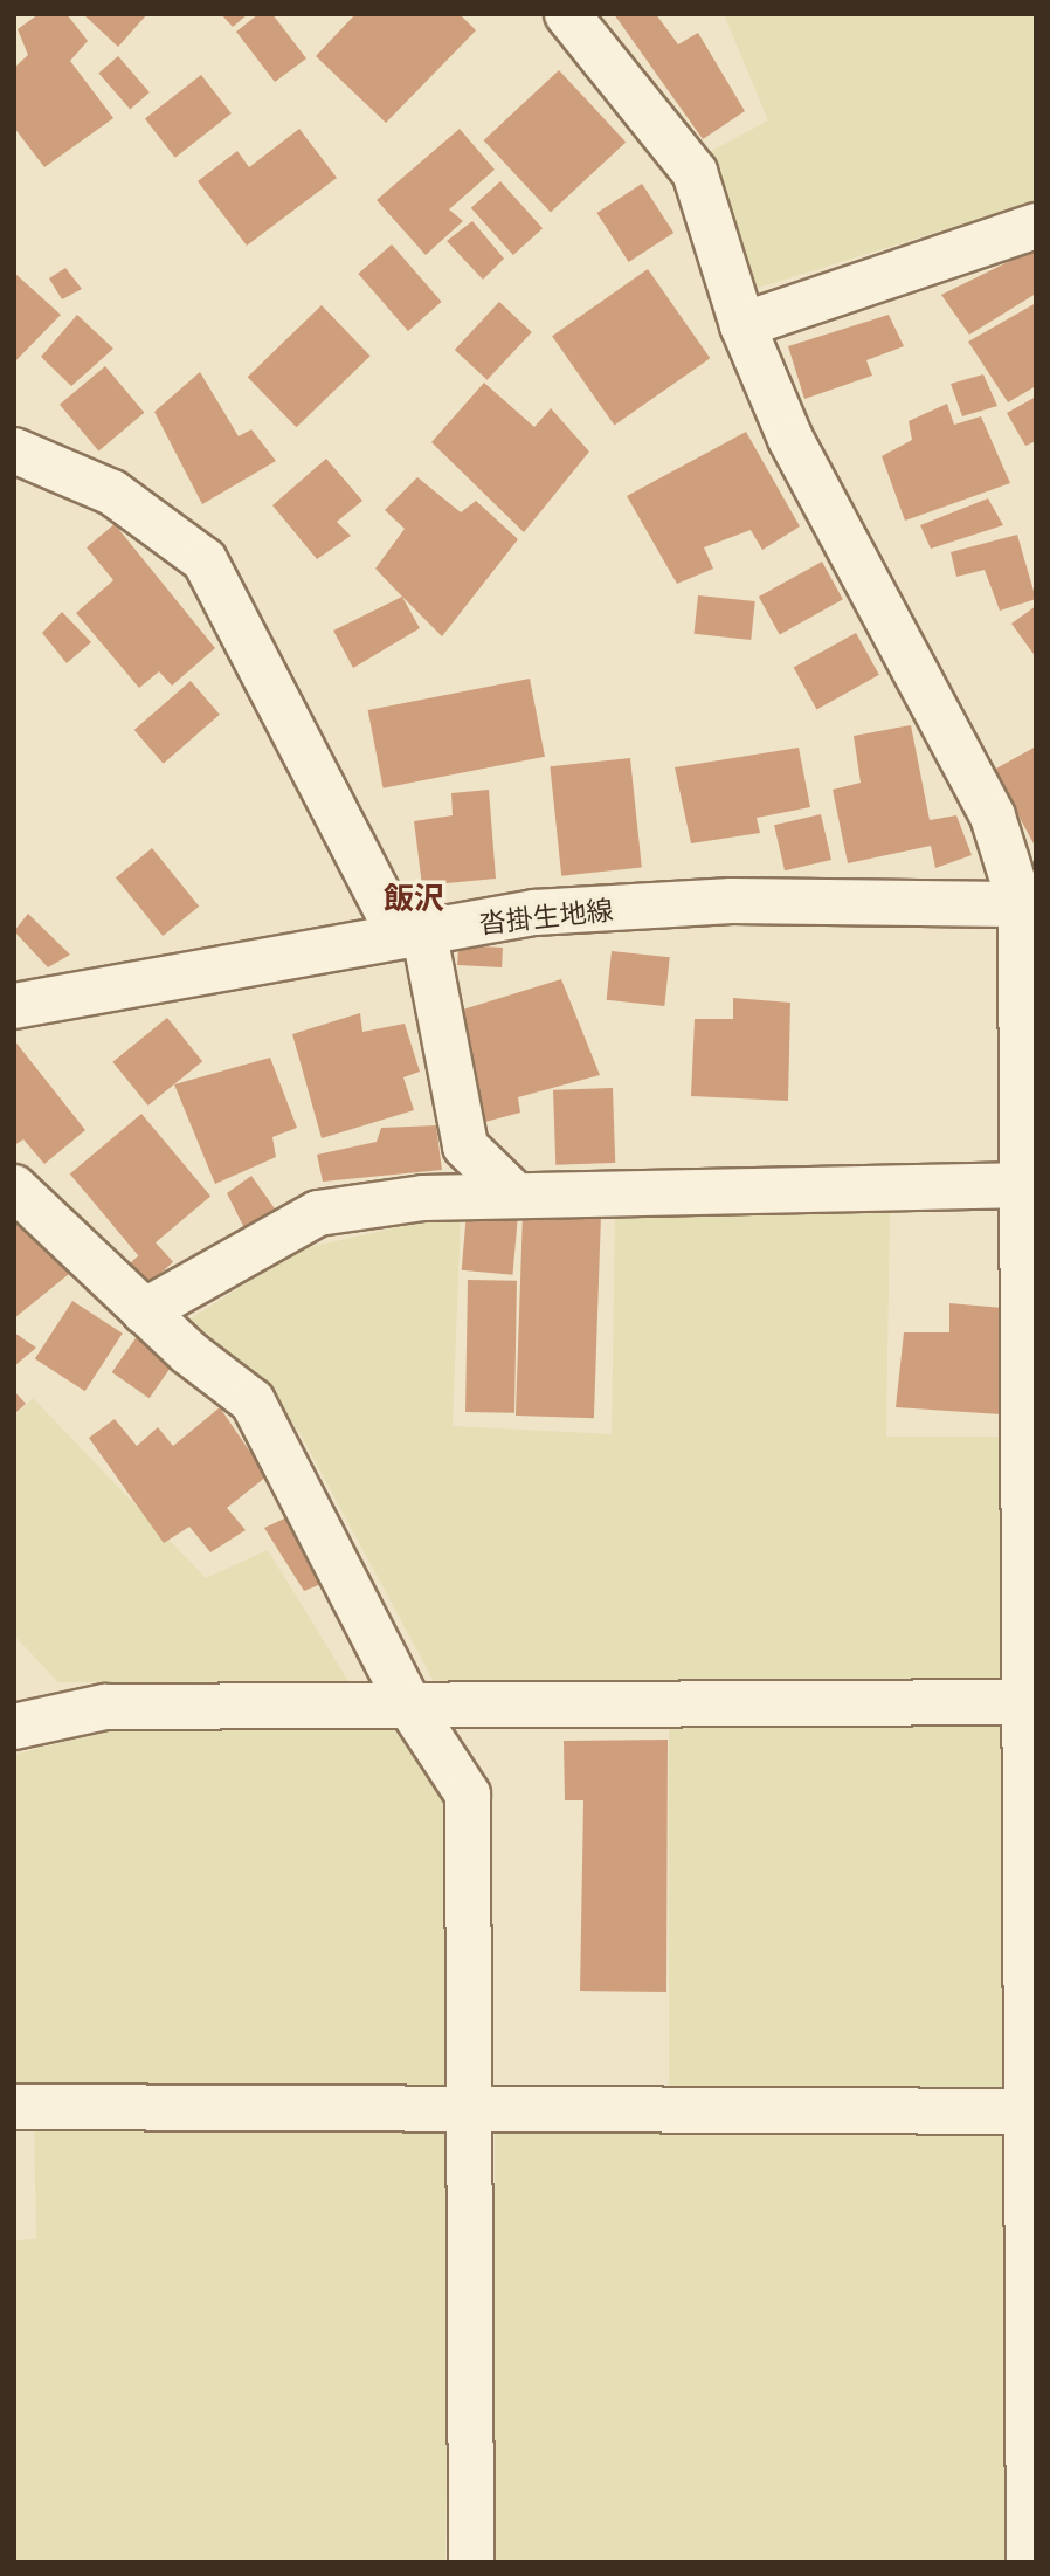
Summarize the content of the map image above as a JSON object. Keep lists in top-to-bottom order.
{
  "streets": {
    "street": ["沓掛生地線"]
  },
  "districts": ["飯沢"]
}
